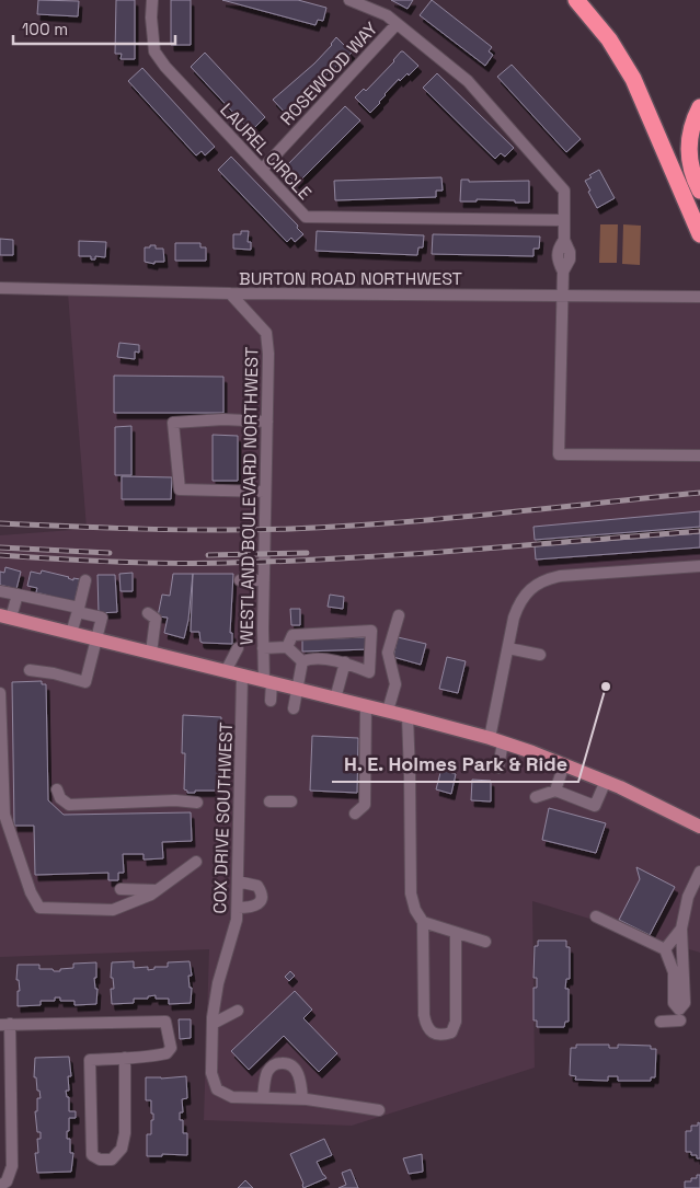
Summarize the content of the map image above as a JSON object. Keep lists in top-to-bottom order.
{
  "streets": {
    "street": [
      "ROSEWOOD WAY",
      "LAUREL CIRCLE",
      "BURTON ROAD NORTHWEST",
      "WESTLAND BOULEVARD NORTHWEST",
      "COX DRIVE SOUTHWEST"
    ]
  },
  "crossings": [
    ["ROSEWOOD WAY", "LAUREL CIRCLE"],
    ["BURTON ROAD NORTHWEST", "WESTLAND BOULEVARD NORTHWEST"]
  ],
  "places": ["H. E. Holmes Park & Ride"],
  "scale_bar": "100 m"
}
